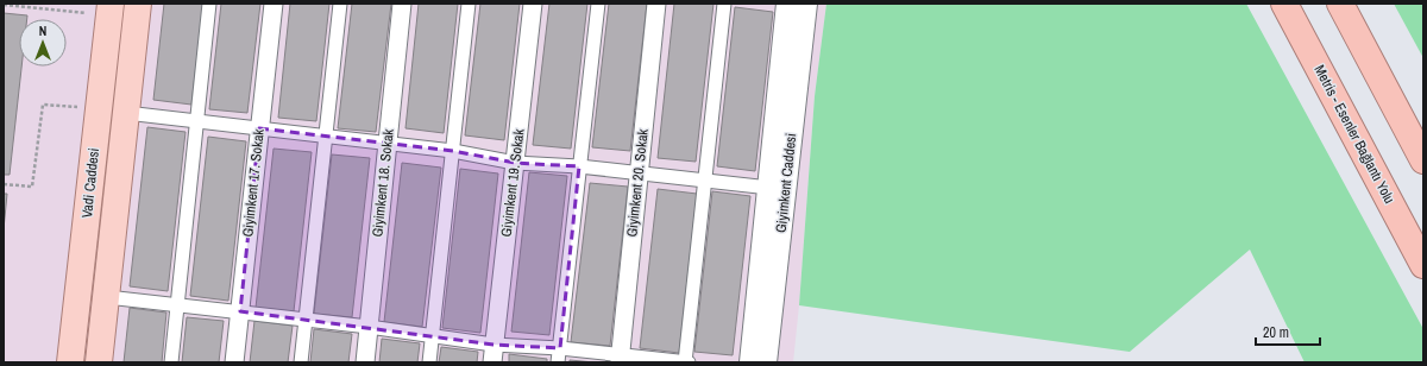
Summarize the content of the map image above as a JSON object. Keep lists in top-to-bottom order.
{
  "streets": {
    "highway": ["Metris - Esenler Bağlantı Yolu"],
    "main road": ["Vadi Caddesi"],
    "street": [
      "Giyimkent 17. Sokak",
      "Giyimkent 18. Sokak",
      "Giyimkent 19. Sokak",
      "Giyimkent 20. Sokak",
      "Giyimkent Caddesi"
    ]
  },
  "scale_bar": "20 m",
  "north": "top"
}
